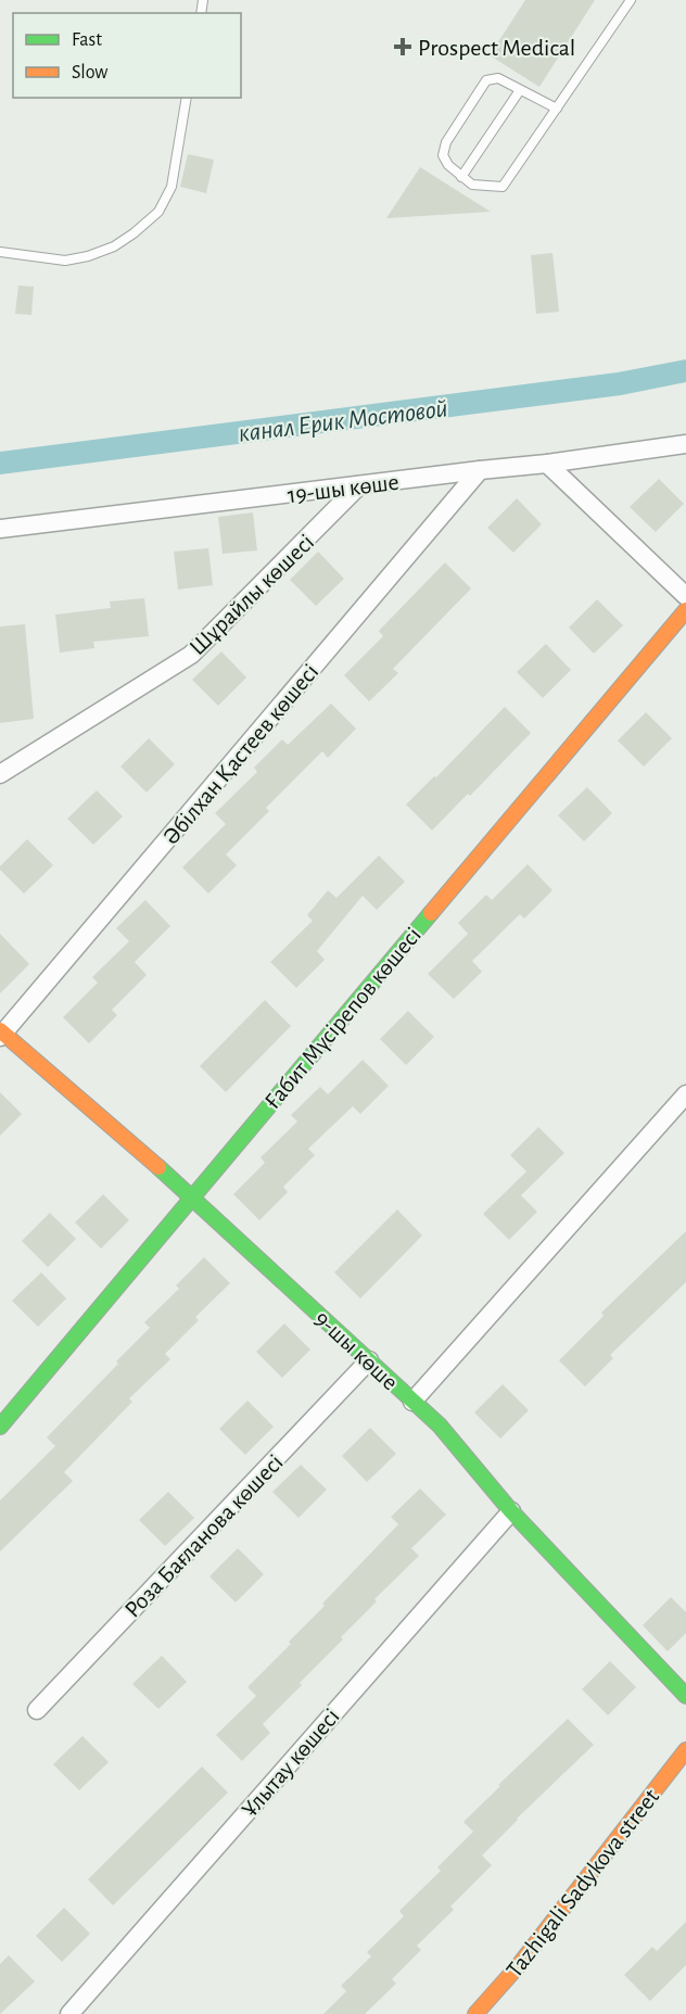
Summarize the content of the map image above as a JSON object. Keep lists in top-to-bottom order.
{
  "streets": {
    "street": [
      "19-шы көше",
      "Шұрайлы көшесі",
      "Әбілхан Қастеев көшесi",
      "Ғабит Мүсірепов көшесi",
      "9-шы көше",
      "Роза Бағланова көшесi",
      "Ұлытау көшесi",
      "Tazhigali Sadykova street"
    ]
  },
  "crossings": [
    ["19-шы көше", "Шұрайлы көшесі"],
    ["19-шы көше", "Әбілхан Қастеев көшесi"],
    ["Әбілхан Қастеев көшесi", "9-шы көше"],
    ["Ғабит Мүсірепов көшесi", "9-шы көше"],
    ["9-шы көше", "Роза Бағланова көшесi"],
    ["9-шы көше", "Ұлытау көшесi"]
  ],
  "water": ["канал Ерик Мостовой"],
  "places": {
    "health": ["Prospect Medical"]
  },
  "legend": ["Fast", "Slow"]
}
